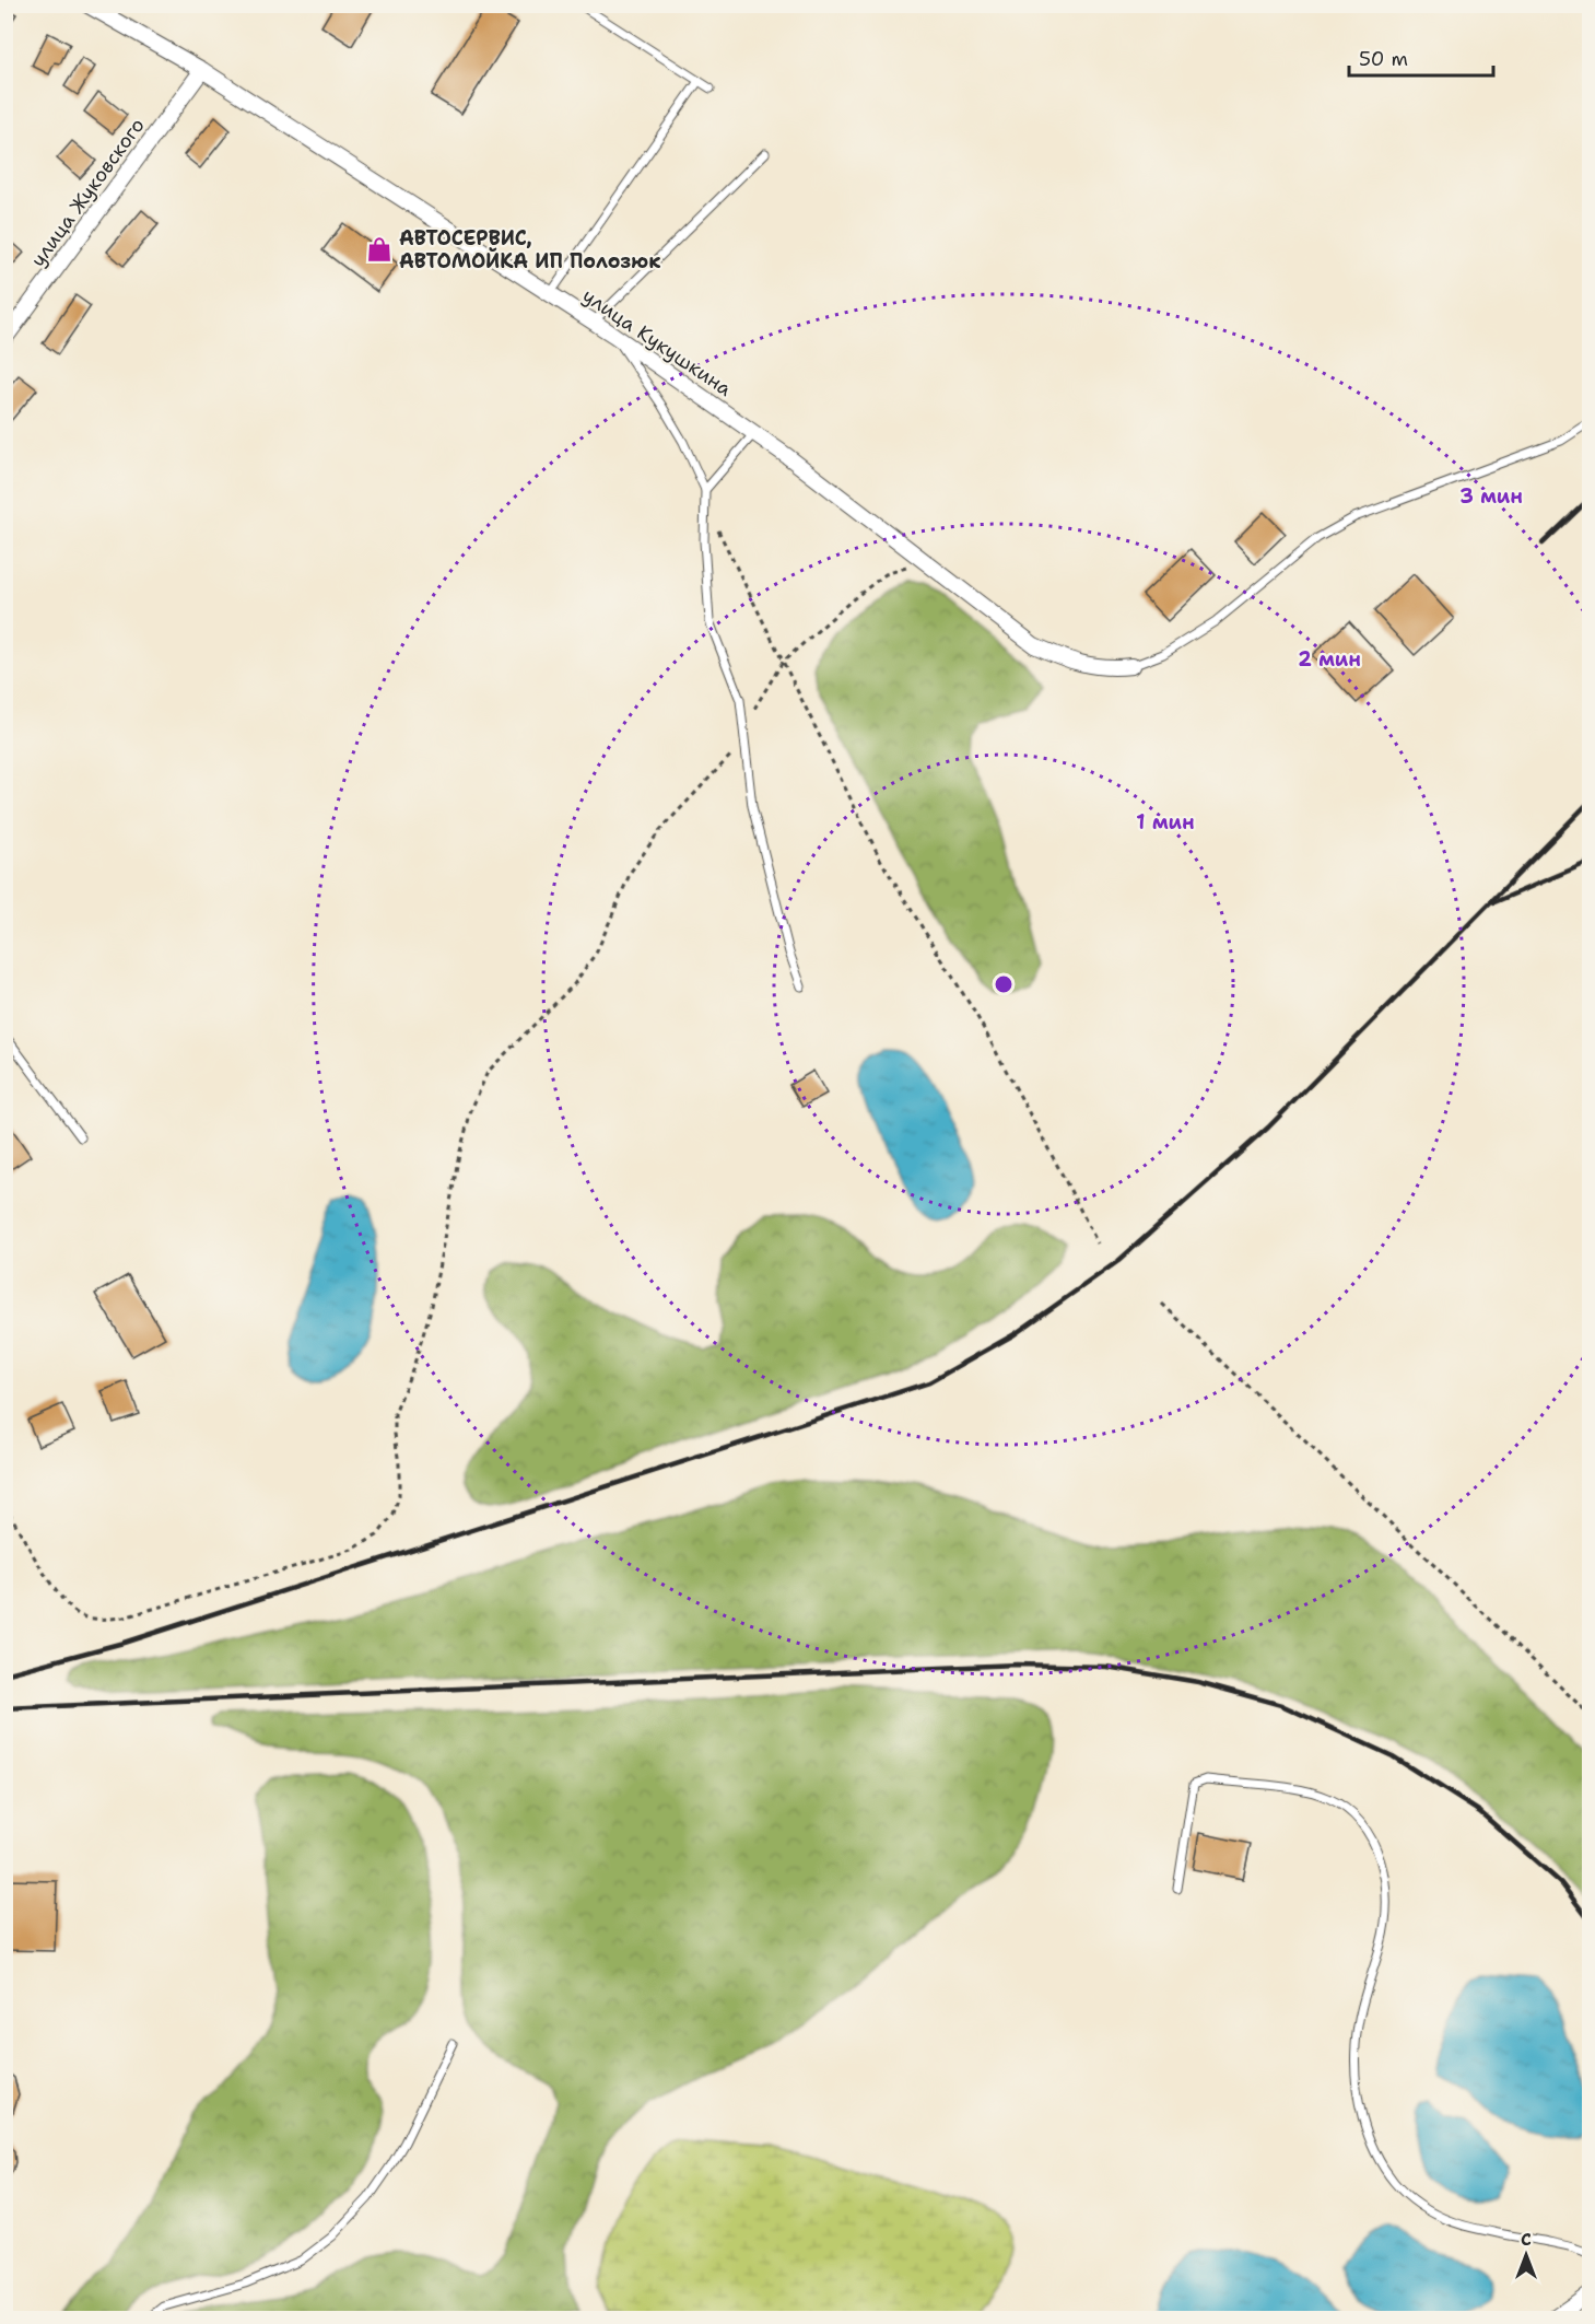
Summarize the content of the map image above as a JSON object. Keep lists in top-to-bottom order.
{
  "streets": {
    "street": ["улица Жуковского", "улица Кукушкина"]
  },
  "crossings": [
    ["улица Жуковского", "улица Кукушкина"]
  ],
  "places": {
    "shop": ["АВТОСЕРВИС, АВТОМОЙКА ИП Полозюк"]
  },
  "scale_bar": "50 m",
  "north": "top",
  "rings": ["3 мин", "2 мин", "1 мин"]
}
